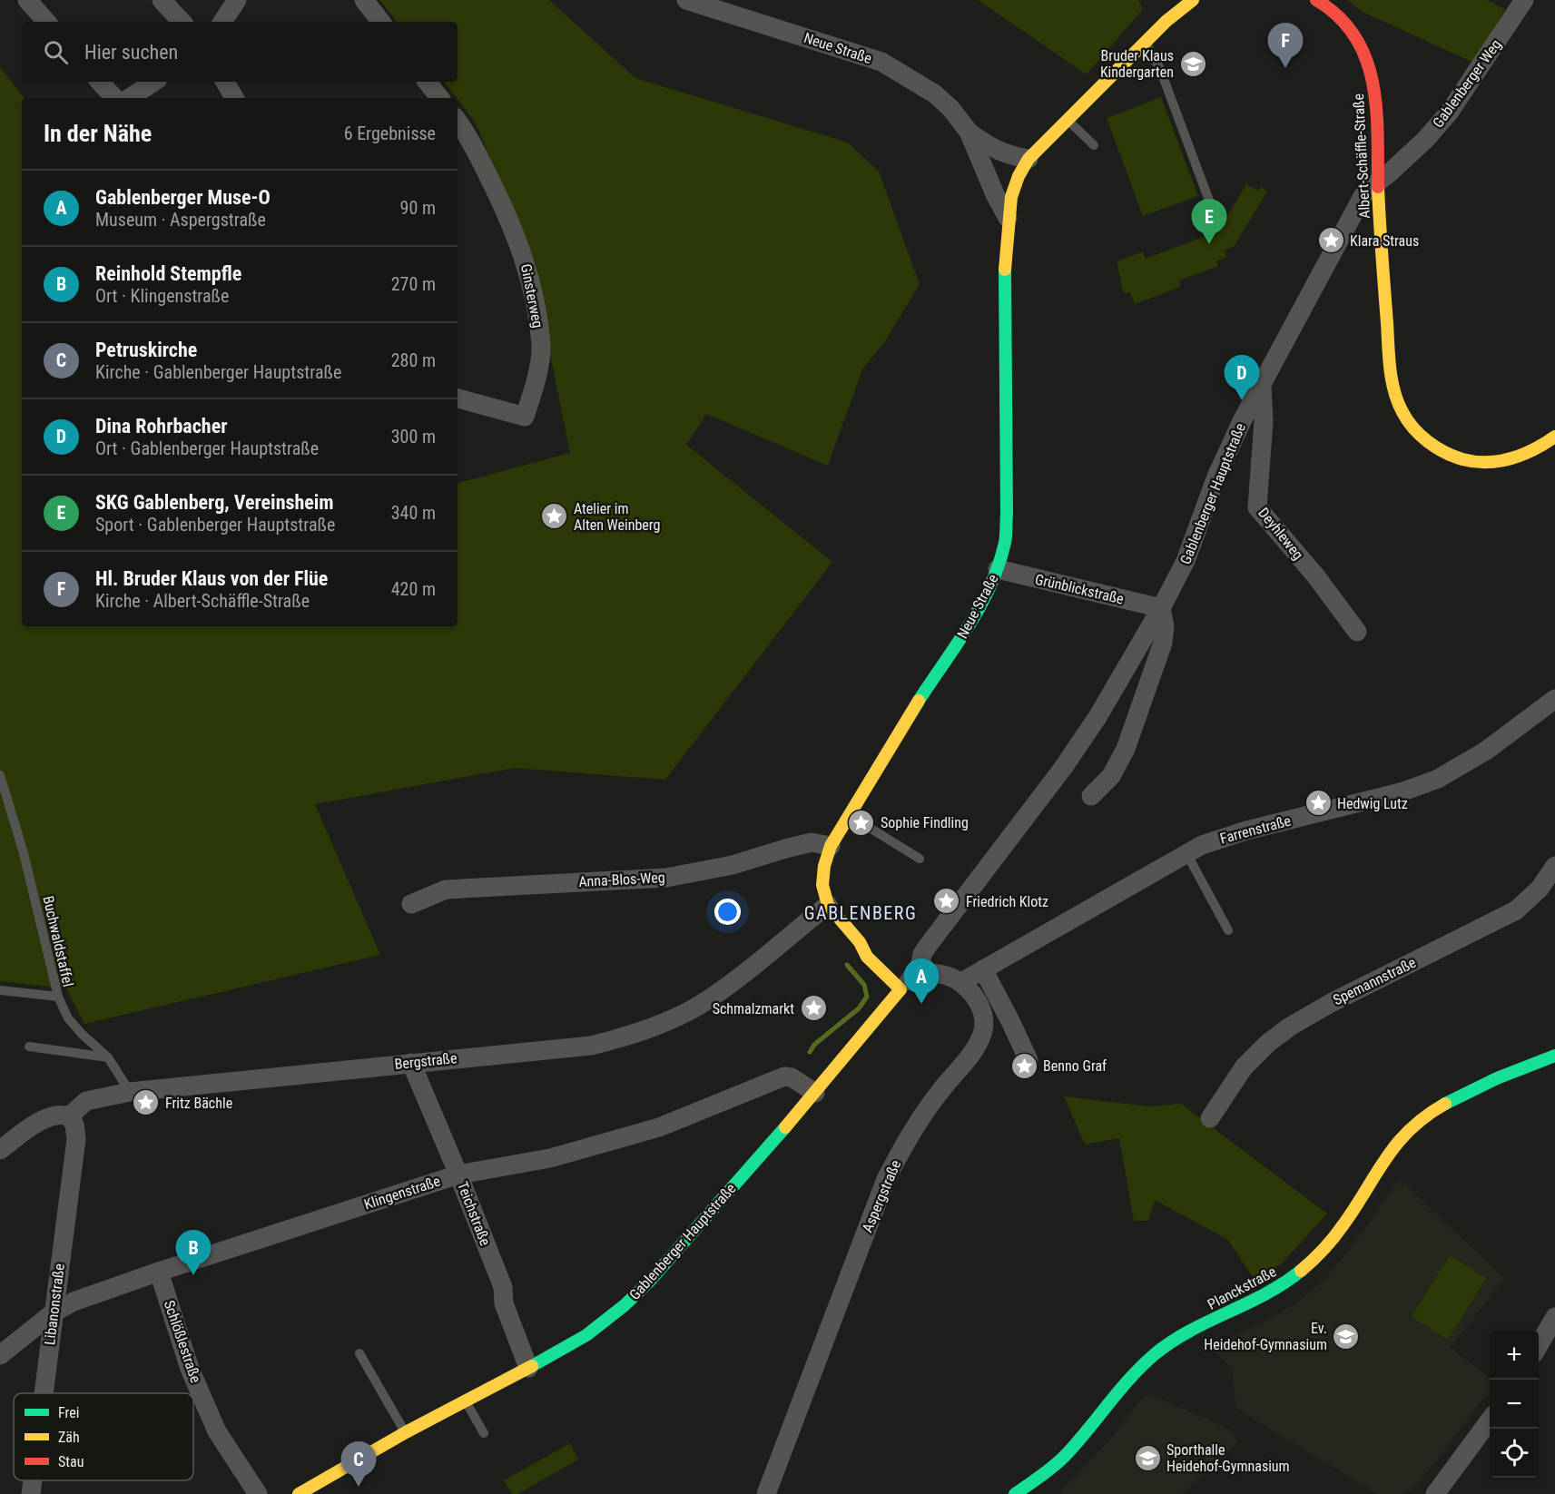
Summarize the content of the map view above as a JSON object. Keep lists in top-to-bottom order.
{
  "streets": {
    "street": [
      "Neue Straße",
      "Gablenberger Weg",
      "Albert-Schäffle-Straße",
      "Ginsterweg",
      "Gablenberger Hauptstraße",
      "Deyhleweg",
      "Grünblickstraße",
      "Farrenstraße",
      "Anna-Blos-Weg",
      "Spemannstraße",
      "Bergstraße",
      "Klingenstraße",
      "Aspergstraße",
      "Teichstraße",
      "Planckstraße",
      "Libanonstraße",
      "Schlößlestraße"
    ],
    "lane": ["Buchwaldstaffel"]
  },
  "crossings": [
    ["Neue Straße", "Grünblickstraße"],
    ["Neue Straße", "Anna-Blos-Weg"],
    ["Neue Straße", "Bergstraße"],
    ["Gablenberger Weg", "Albert-Schäffle-Straße"],
    ["Gablenberger Weg", "Gablenberger Hauptstraße"],
    ["Albert-Schäffle-Straße", "Gablenberger Hauptstraße"],
    ["Gablenberger Hauptstraße", "Deyhleweg"],
    ["Gablenberger Hauptstraße", "Grünblickstraße"],
    ["Gablenberger Hauptstraße", "Klingenstraße"],
    ["Gablenberger Hauptstraße", "Teichstraße"],
    ["Farrenstraße", "Aspergstraße"],
    ["Buchwaldstaffel", "Bergstraße"],
    ["Bergstraße", "Teichstraße"],
    ["Bergstraße", "Libanonstraße"],
    ["Klingenstraße", "Teichstraße"],
    ["Klingenstraße", "Libanonstraße"],
    ["Klingenstraße", "Schlößlestraße"]
  ],
  "districts": ["GABLENBERG"],
  "places": {
    "school or university": ["Bruder Klaus Kindergarten", "Ev. Heidehof-Gymnasium", "Sporthalle Heidehof-Gymnasium"],
    "place": [
      "Klara Straus",
      "Atelier im Alten Weinberg",
      "Hedwig Lutz",
      "Sophie Findling",
      "Friedrich Klotz",
      "Schmalzmarkt",
      "Benno Graf",
      "Fritz Bächle"
    ]
  },
  "legend": ["Frei", "Zäh", "Stau"],
  "page": {
    "search": "Hier suchen",
    "pins": [
      "F",
      "E",
      "D",
      "A",
      "B",
      "C"
    ],
    "heading": ["In der Nähe", "6 Ergebnisse"],
    "list": [
      {
        "mark": "A",
        "name": "Gablenberger Muse-O",
        "note": "Museum · Aspergstraße",
        "value": "90 m"
      },
      {
        "mark": "B",
        "name": "Reinhold Stempfle",
        "note": "Ort · Klingenstraße",
        "value": "270 m"
      },
      {
        "mark": "C",
        "name": "Petruskirche",
        "note": "Kirche · Gablenberger Hauptstraße",
        "value": "280 m"
      },
      {
        "mark": "D",
        "name": "Dina Rohrbacher",
        "note": "Ort · Gablenberger Hauptstraße",
        "value": "300 m"
      },
      {
        "mark": "E",
        "name": "SKG Gablenberg, Vereinsheim",
        "note": "Sport · Gablenberger Hauptstraße",
        "value": "340 m"
      },
      {
        "mark": "F",
        "name": "Hl. Bruder Klaus von der Flüe",
        "note": "Kirche · Albert-Schäffle-Straße",
        "value": "420 m"
      }
    ],
    "map_buttons": ["+", "−"]
  }
}
